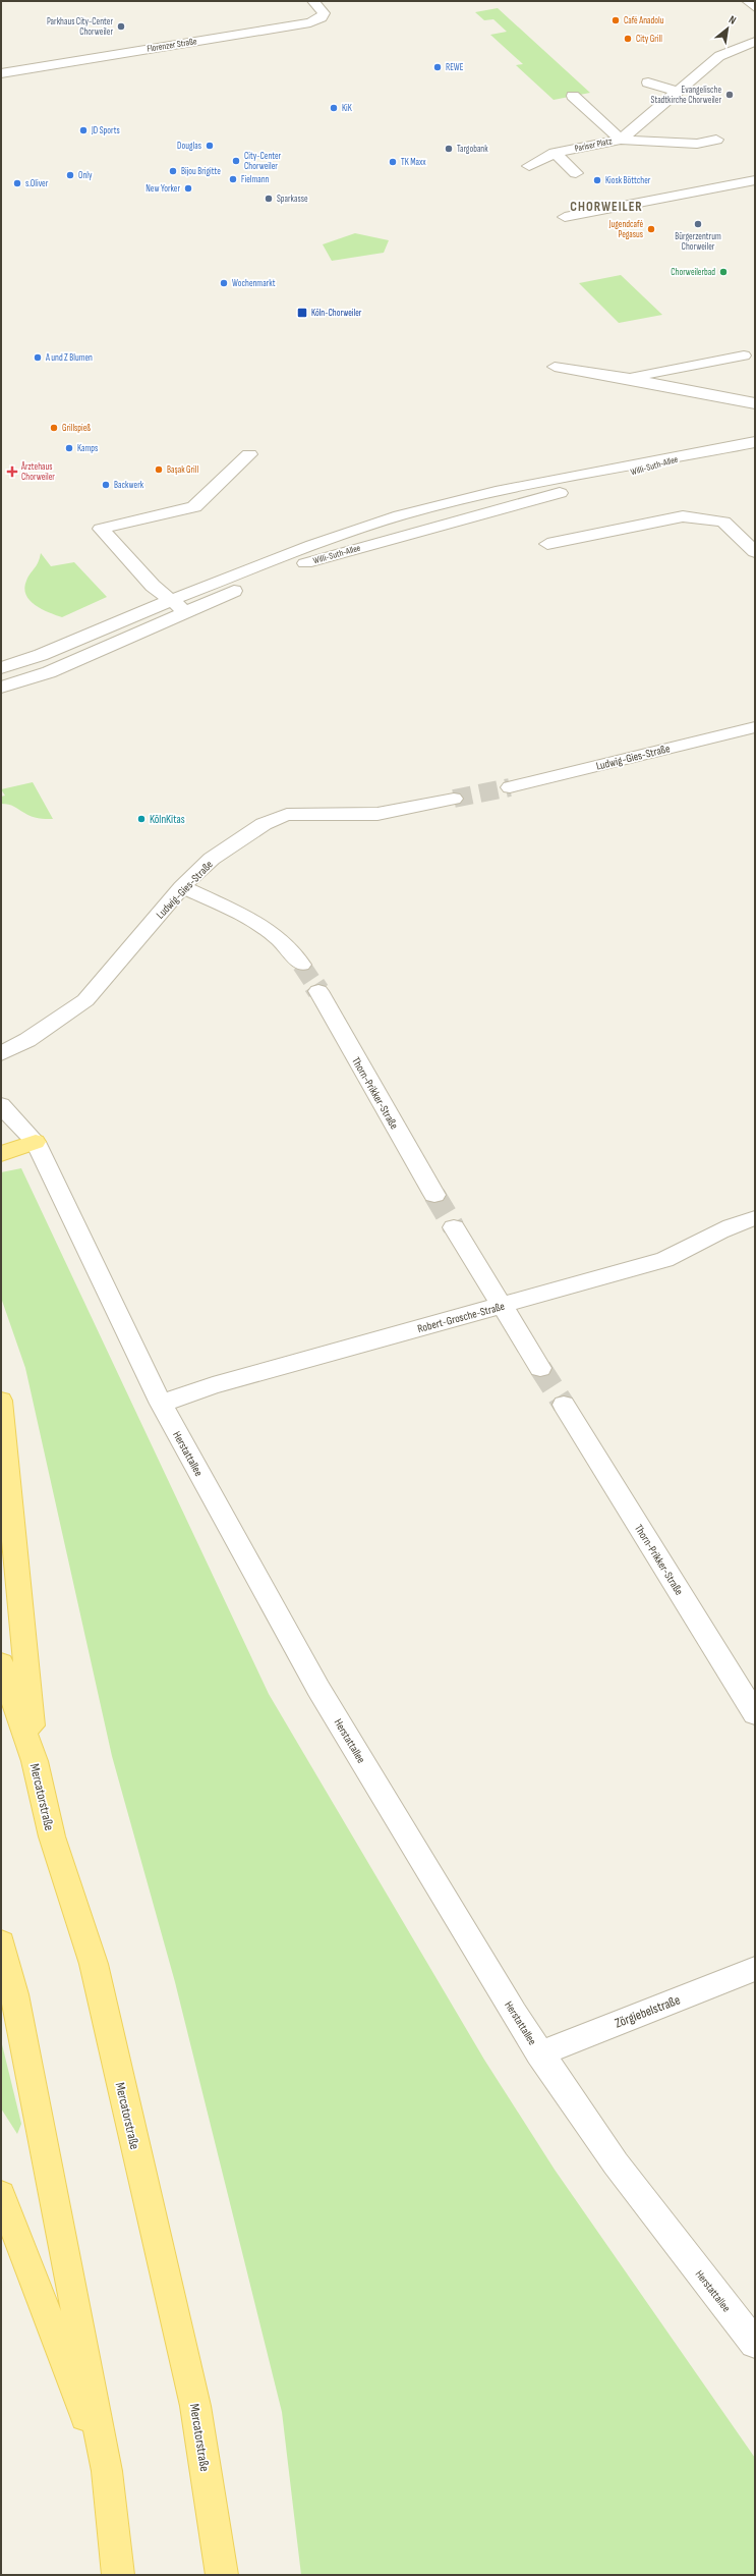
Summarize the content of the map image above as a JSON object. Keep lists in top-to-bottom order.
{
  "streets": {
    "main road": ["Mercatorstraße"],
    "street": [
      "Florenzer Straße",
      "Pariser Platz",
      "Willi-Suth-Allee",
      "Ludwig-Gies-Straße",
      "Thorn-Prikker-Straße",
      "Robert-Grosche-Straße",
      "Herstattallee",
      "Zörgiebelstraße"
    ]
  },
  "crossings": [
    ["Robert-Grosche-Straße", "Herstattallee"],
    ["Herstattallee", "Zörgiebelstraße"]
  ],
  "districts": ["CHORWEILER"],
  "places": {
    "other": [
      "Café Anadolu",
      "Parkhaus City-Center Chorweiler",
      "City Grill",
      "REWE",
      "Evangelische Stadtkirche Chorweiler",
      "KiK",
      "JD Sports",
      "Douglas",
      "Targobank",
      "City-Center Chorweiler",
      "TK Maxx",
      "Bijou Brigitte",
      "Only",
      "Fielmann",
      "Kiosk Böttcher",
      "s.Oliver",
      "New Yorker",
      "Sparkasse",
      "Bürgerzentrum Chorweiler",
      "Jugendcafé Pegasus",
      "Chorweilerbad",
      "Wochenmarkt",
      "A und Z Blumen",
      "Grillspieß",
      "Kamps",
      "Başak Grill",
      "Backwerk",
      "KölnKitas"
    ],
    "transit": ["Köln-Chorweiler"],
    "health": ["Ärztehaus Chorweiler"]
  },
  "north": "top right"
}
